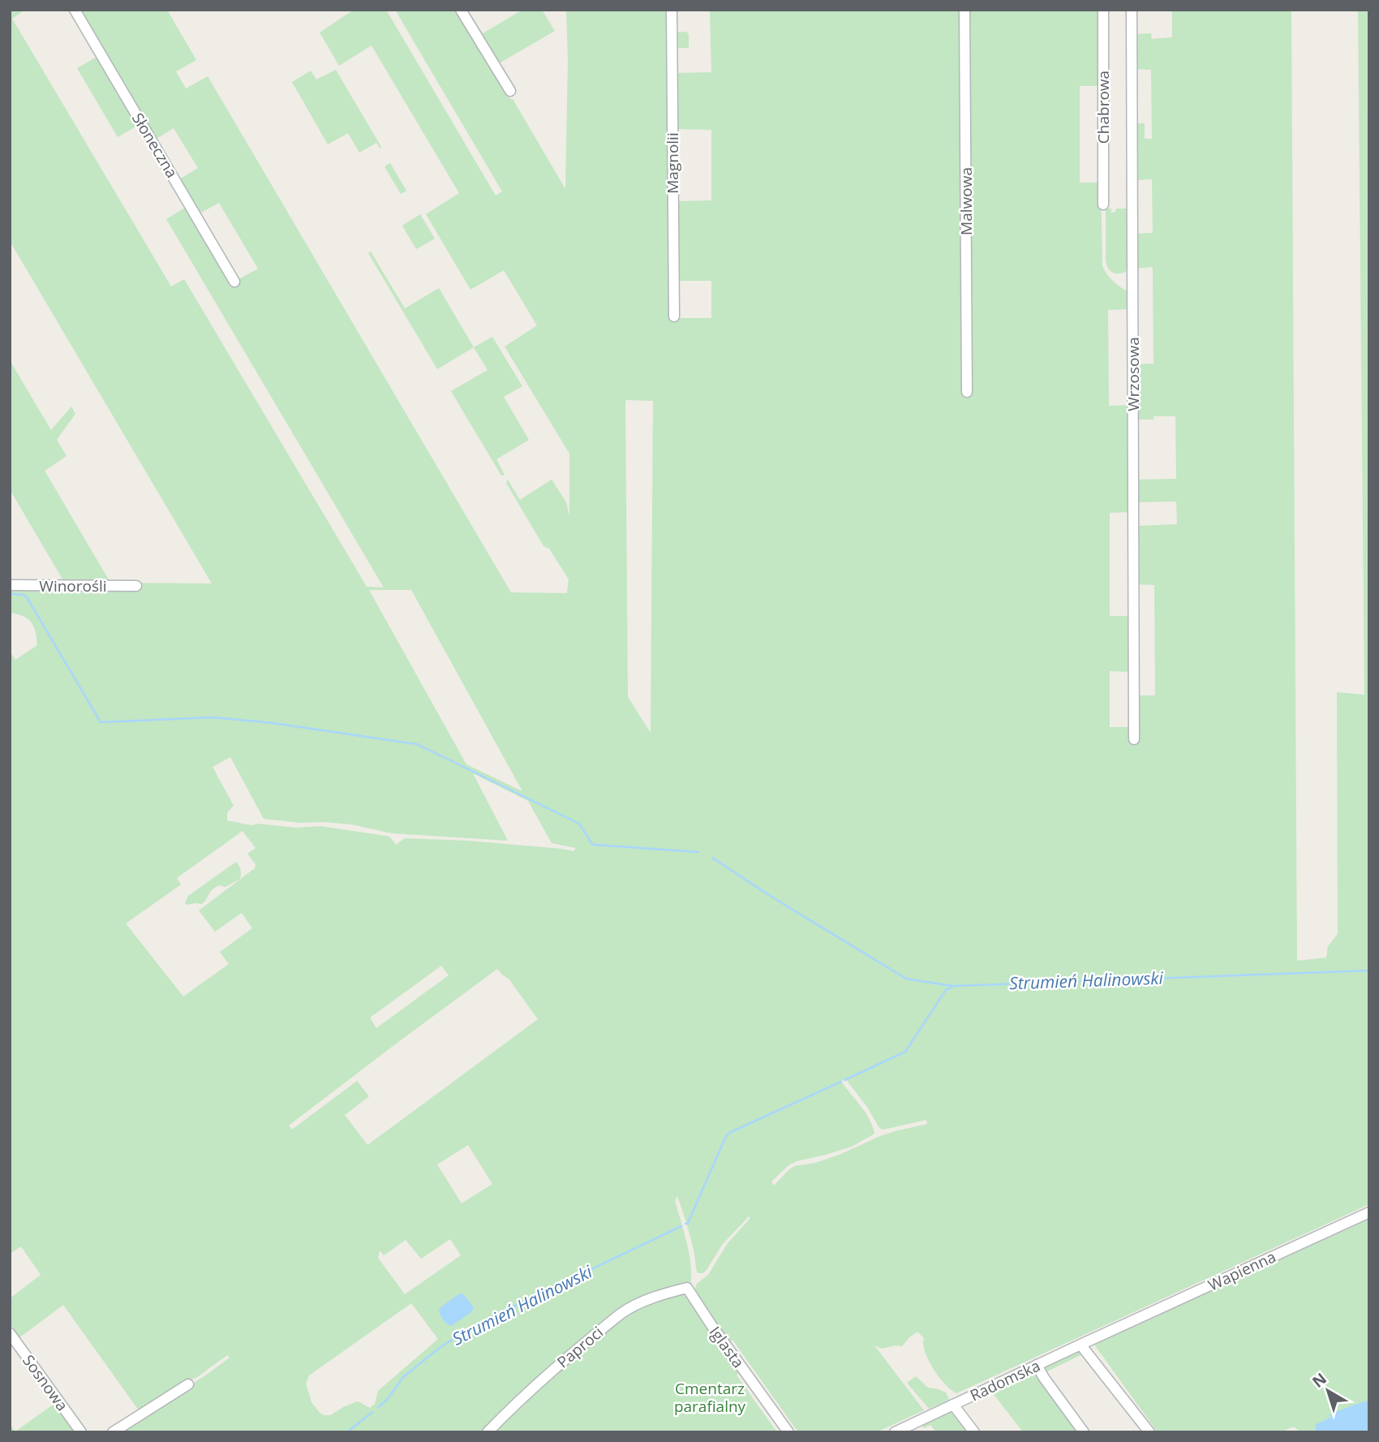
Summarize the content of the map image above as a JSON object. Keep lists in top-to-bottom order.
{
  "streets": {
    "street": [
      "Chabrowa",
      "Słoneczna",
      "Magnolii",
      "Malwowa",
      "Wrzosowa",
      "Winorośli",
      "Wapienna",
      "Paproci",
      "Iglasta",
      "Radomska",
      "Sosnowa"
    ]
  },
  "crossings": [
    ["Wapienna", "Radomska"],
    ["Paproci", "Iglasta"]
  ],
  "water": ["Strumień Halinowski"],
  "parks": ["Cmentarz parafialny"],
  "north": "top left"
}
